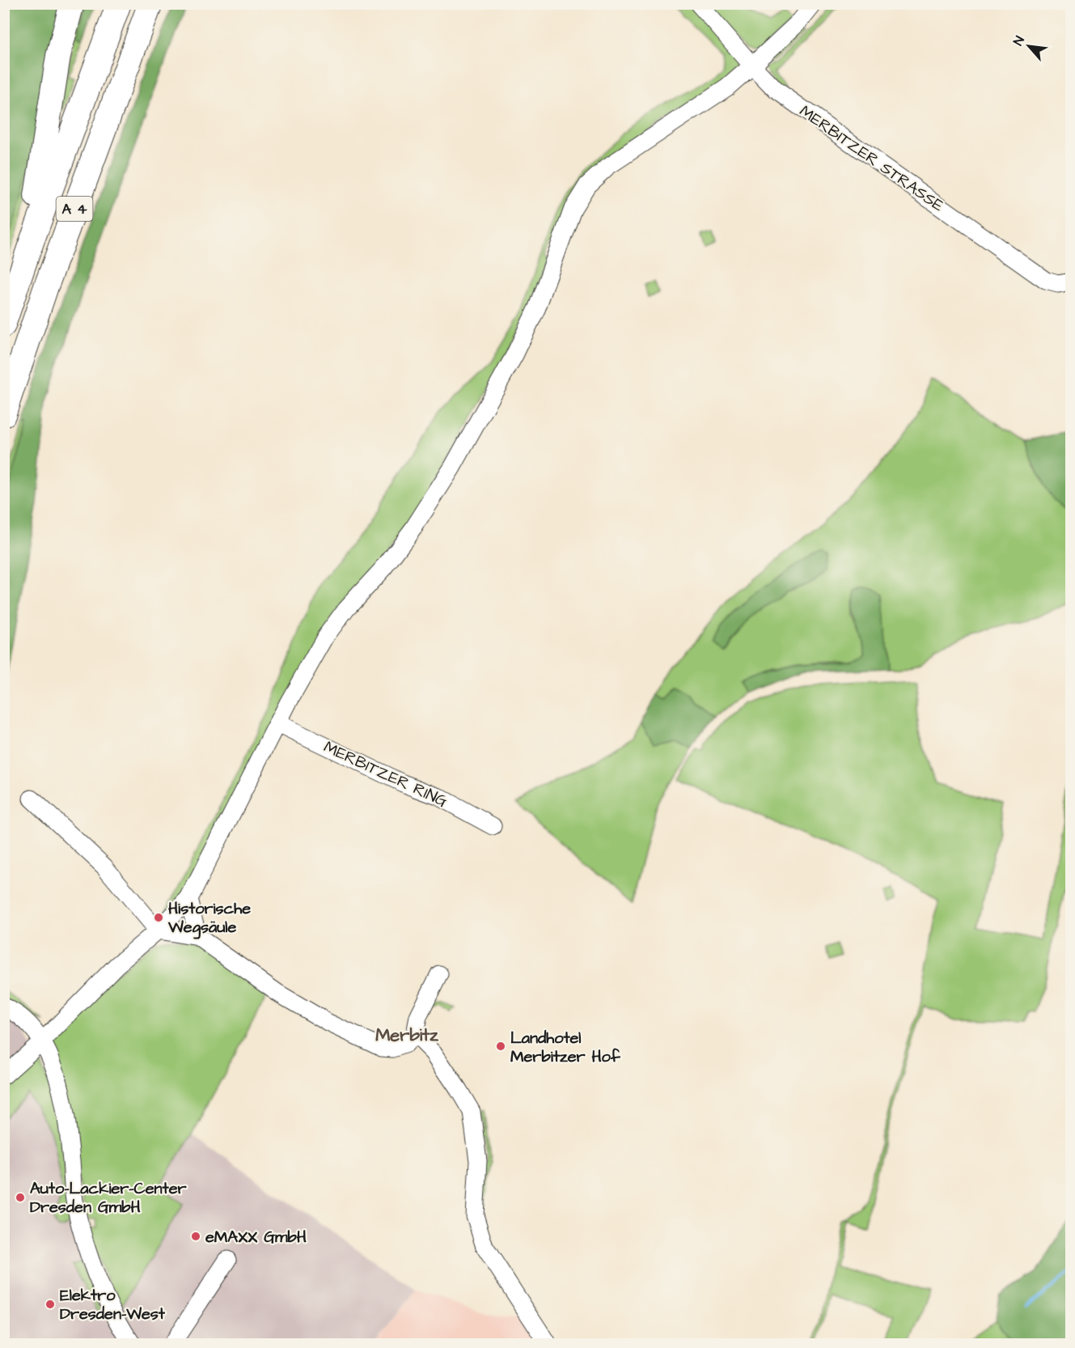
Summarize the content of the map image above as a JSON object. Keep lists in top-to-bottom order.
{
  "streets": {
    "highway": ["A 4"],
    "street": ["MERBITZER STRASSE", "MERBITZER RING"]
  },
  "districts": ["Merbitz"],
  "places": [
    "Historische Wegsäule",
    "Landhotel Merbitzer Hof",
    "Auto-Lackier-Center Dresden GmbH",
    "eMAXX GmbH",
    "Elektro Dresden-West"
  ],
  "north": "top left"
}
